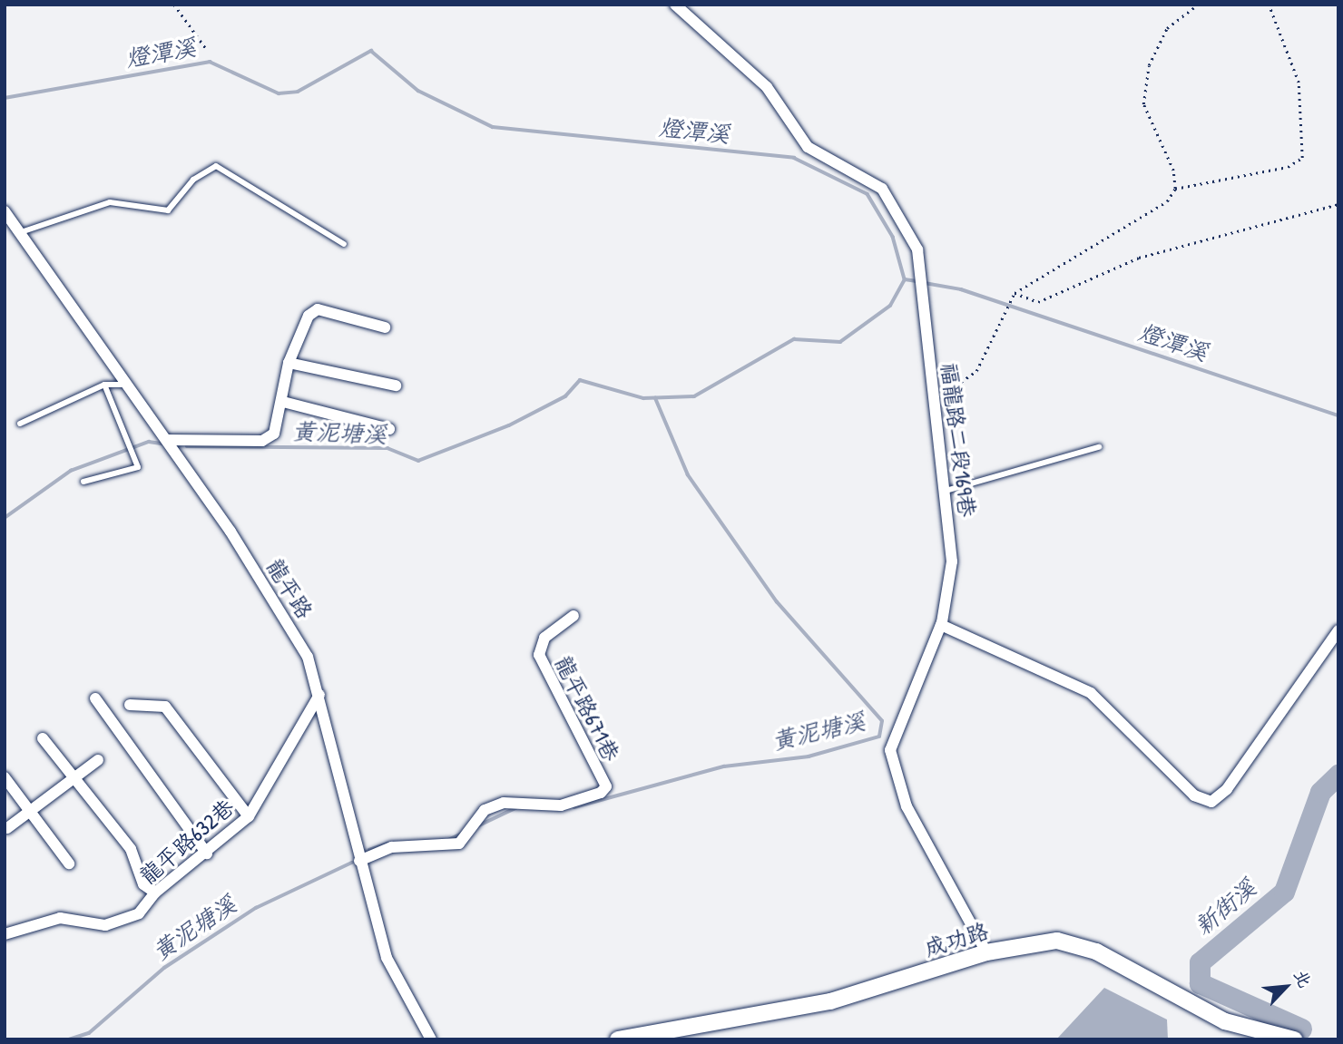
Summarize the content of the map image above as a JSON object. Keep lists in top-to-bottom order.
{
  "streets": {
    "street": [
      "福龍路二段169巷",
      "龍平路",
      "龍平路671巷",
      "龍平路632巷",
      "成功路"
    ]
  },
  "crossings": [
    ["福龍路二段169巷", "成功路"],
    ["龍平路", "龍平路671巷"],
    ["龍平路", "龍平路632巷"]
  ],
  "water": ["燈潭溪", "黃泥塘溪", "新街溪"],
  "north": "top right"
}
